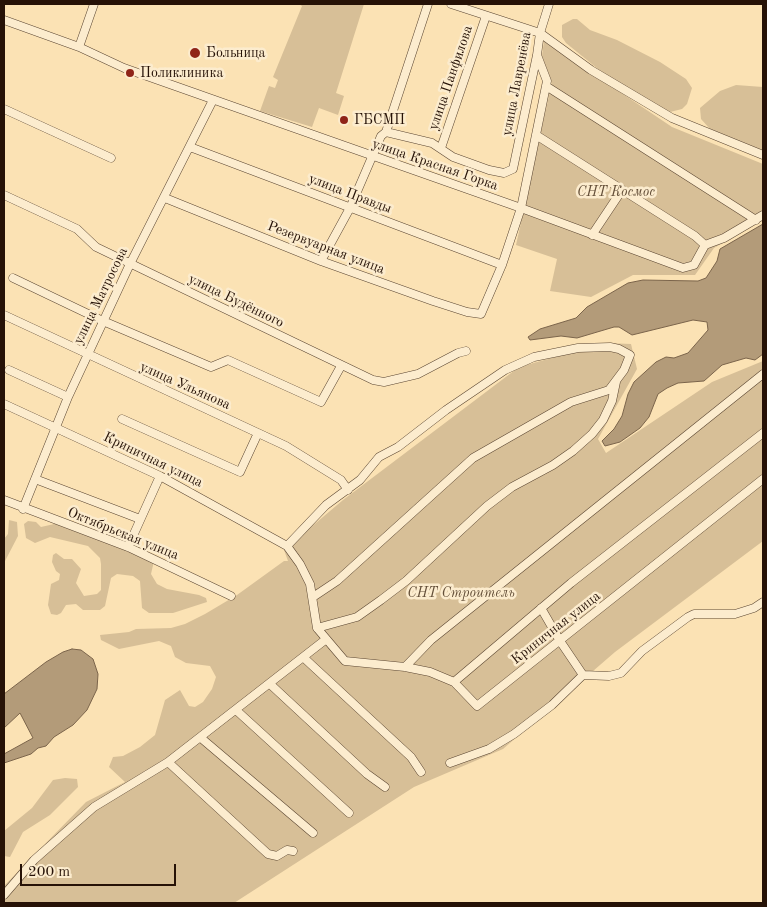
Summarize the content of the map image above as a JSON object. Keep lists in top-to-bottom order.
{
  "streets": {
    "street": [
      "улица Панфилова",
      "улица Лавренёва",
      "улица Красная Горка",
      "улица Правды",
      "Резервуарная улица",
      "улица Матросова",
      "улица Будённого",
      "улица Ульянова",
      "Криничная улица",
      "Октябрьская улица"
    ]
  },
  "crossings": [
    ["улица Панфилова", "улица Красная Горка"],
    ["улица Лавренёва", "улица Красная Горка"],
    ["улица Красная Горка", "улица Матросова"],
    ["улица Правды", "Резервуарная улица"],
    ["улица Правды", "улица Матросова"],
    ["Резервуарная улица", "улица Матросова"],
    ["улица Матросова", "улица Будённого"],
    ["улица Матросова", "улица Ульянова"],
    ["улица Матросова", "Криничная улица"],
    ["улица Матросова", "Октябрьская улица"]
  ],
  "parks": ["СНТ Космос", "СНТ Строитель"],
  "places": ["Больница", "Поликлиника", "ГБСМП"],
  "scale_bar": "200 m"
}
